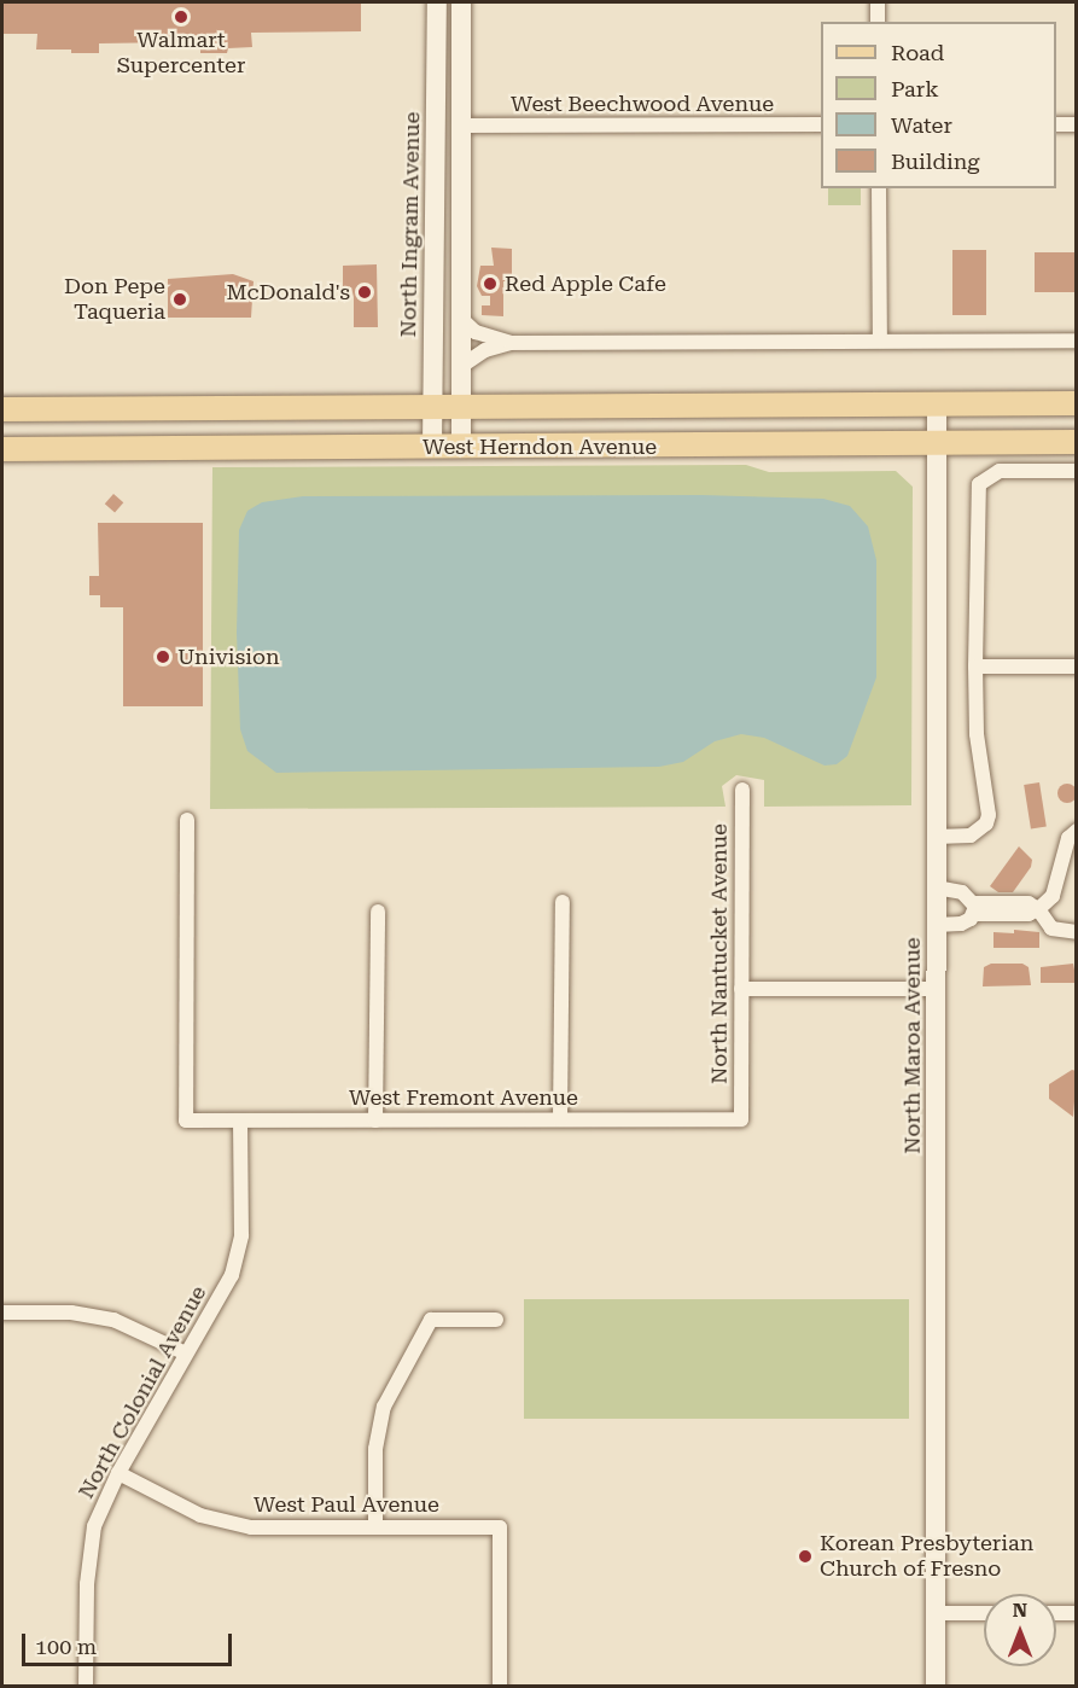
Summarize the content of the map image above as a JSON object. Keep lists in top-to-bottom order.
{
  "streets": {
    "main road": ["North Ingram Avenue", "West Herndon Avenue", "North Maroa Avenue"],
    "street": [
      "West Beechwood Avenue",
      "North Nantucket Avenue",
      "West Fremont Avenue",
      "North Colonial Avenue",
      "West Paul Avenue"
    ]
  },
  "crossings": [
    ["North Ingram Avenue", "West Herndon Avenue"],
    ["West Herndon Avenue", "North Maroa Avenue"],
    ["North Nantucket Avenue", "West Fremont Avenue"],
    ["West Fremont Avenue", "North Colonial Avenue"],
    ["North Colonial Avenue", "West Paul Avenue"]
  ],
  "places": [
    "Walmart Supercenter",
    "Red Apple Cafe",
    "McDonald's",
    "Don Pepe Taqueria",
    "Univision",
    "Korean Presbyterian Church of Fresno"
  ],
  "legend": [
    "Road",
    "Park",
    "Water",
    "Building"
  ],
  "scale_bar": "100 m",
  "north": "top"
}
